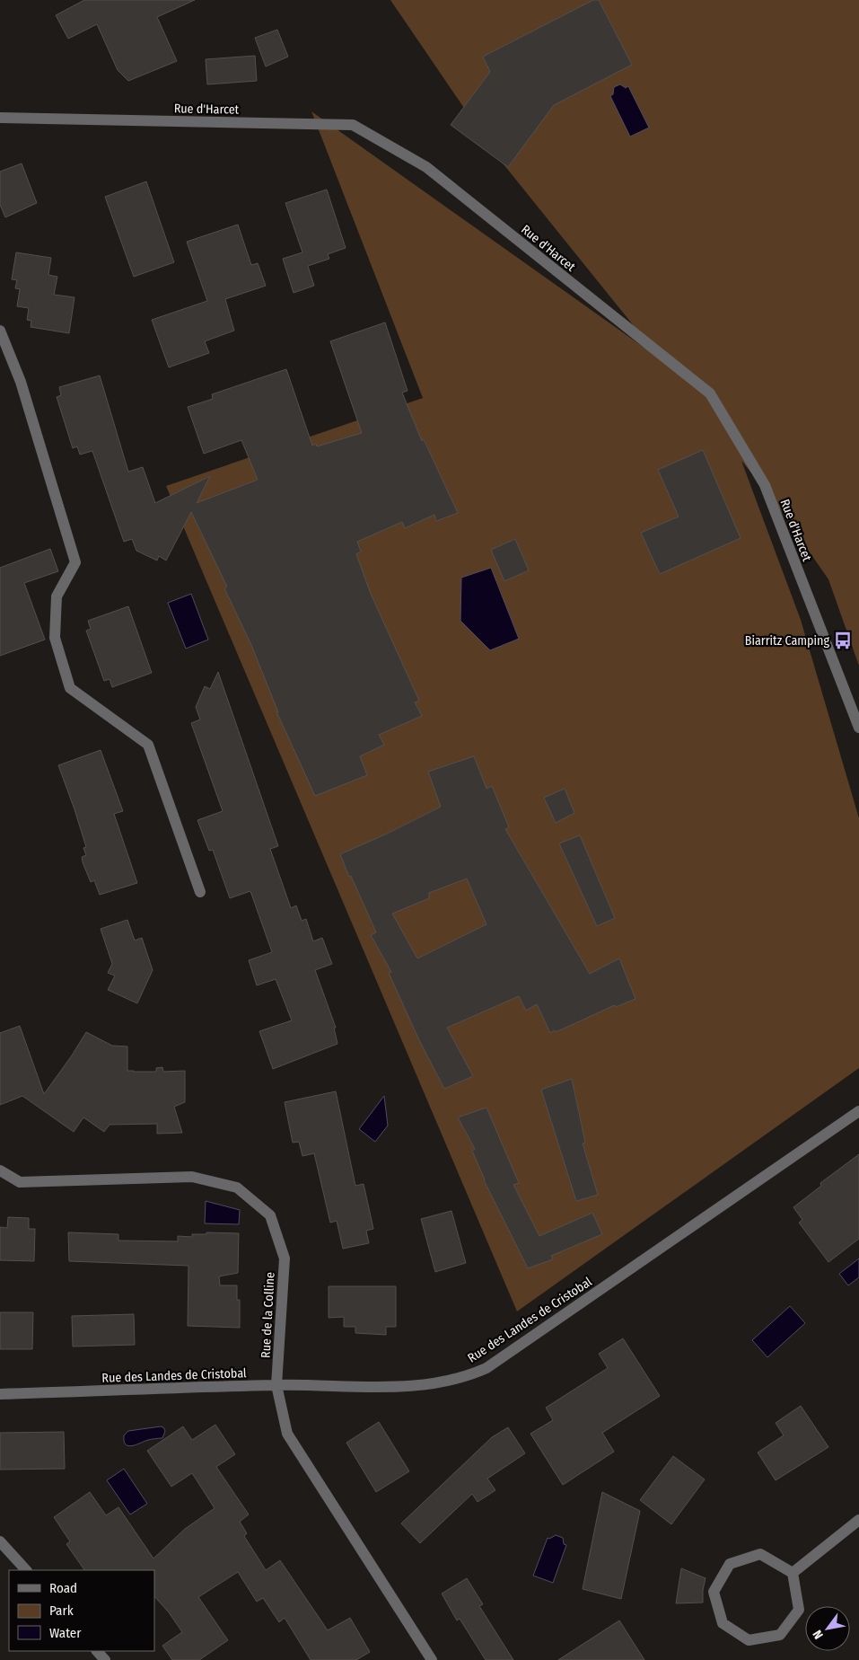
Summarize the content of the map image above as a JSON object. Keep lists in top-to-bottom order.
{
  "streets": {
    "street": ["Rue d'Harcet", "Rue de la Colline", "Rue des Landes de Cristobal"]
  },
  "crossings": [
    ["Rue de la Colline", "Rue des Landes de Cristobal"]
  ],
  "places": {
    "bus stop": ["Biarritz Camping"]
  },
  "legend": ["Road", "Park", "Water"],
  "north": "bottom left"
}
